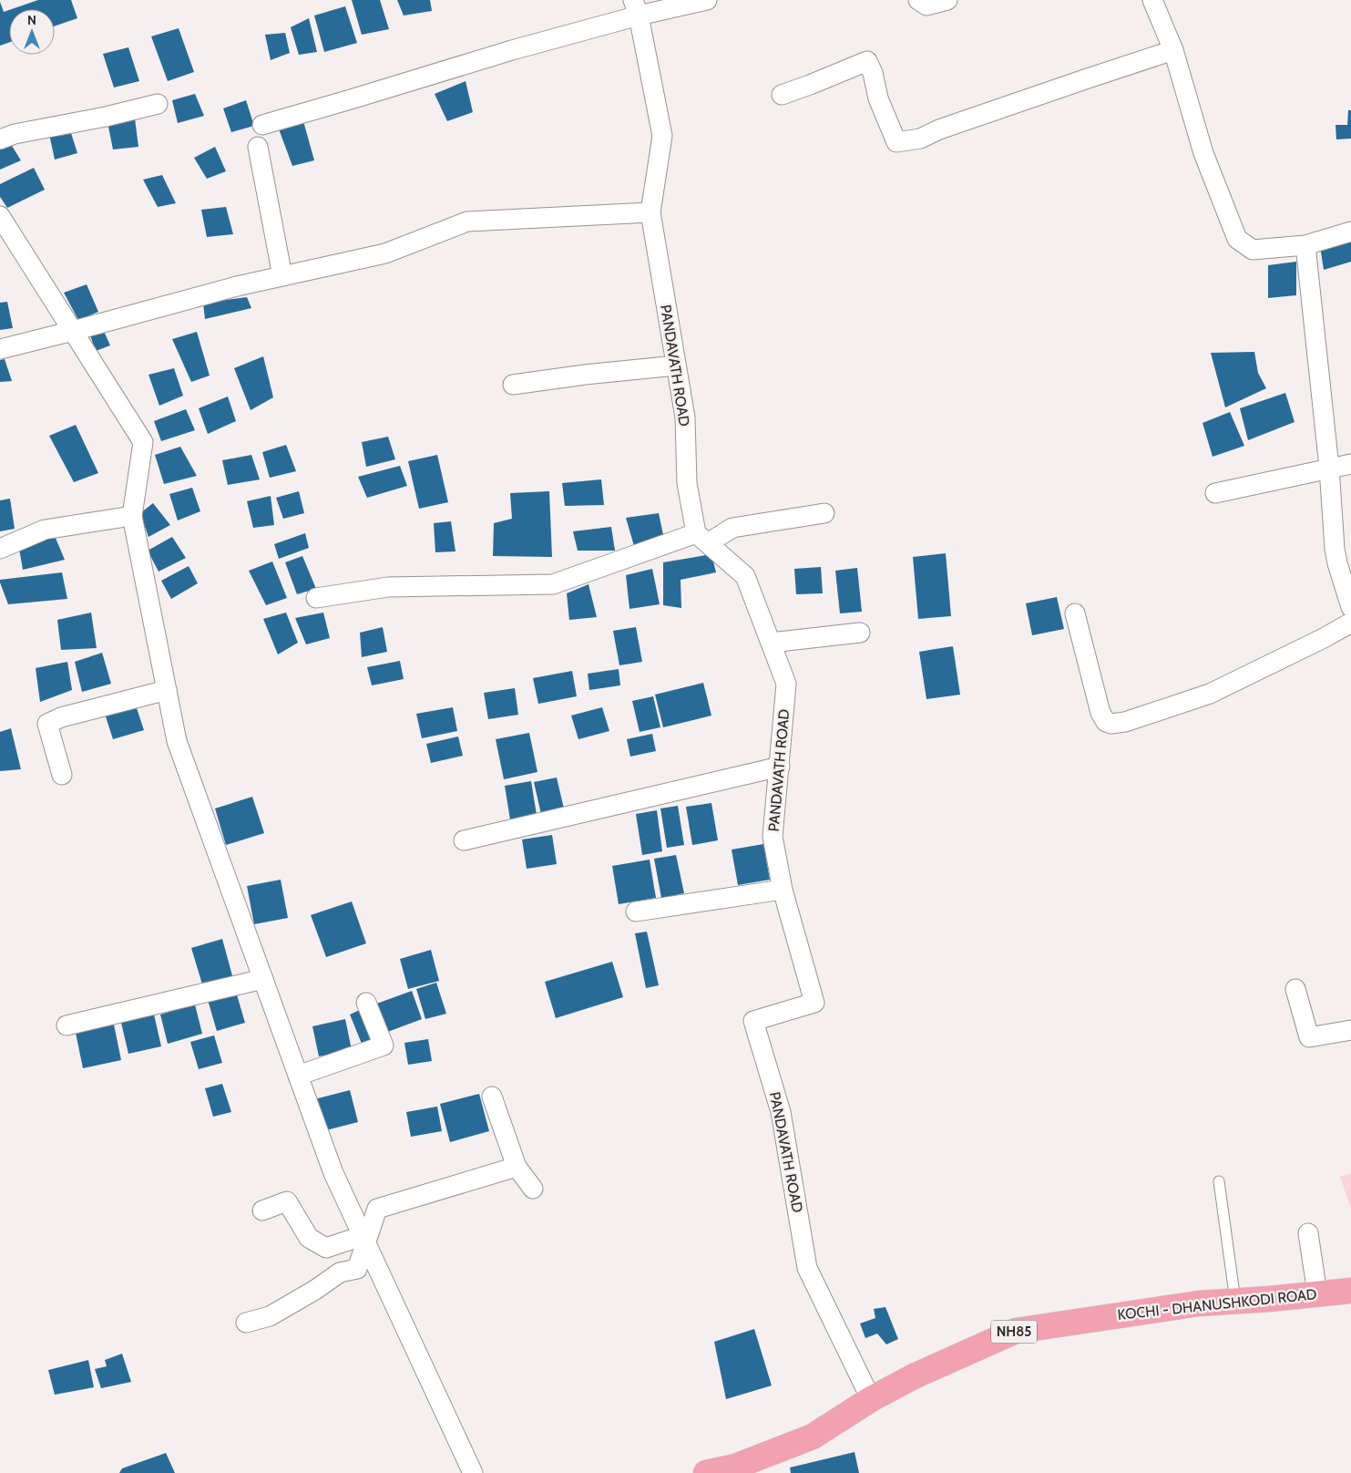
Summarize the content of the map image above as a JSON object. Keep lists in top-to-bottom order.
{
  "streets": {
    "highway": ["KOCHI - DHANUSHKODI ROAD", "NH85"],
    "street": ["PANDAVATH ROAD"]
  },
  "crossings": [
    ["PANDAVATH ROAD", "KOCHI - DHANUSHKODI ROAD"]
  ],
  "north": "top"
}
